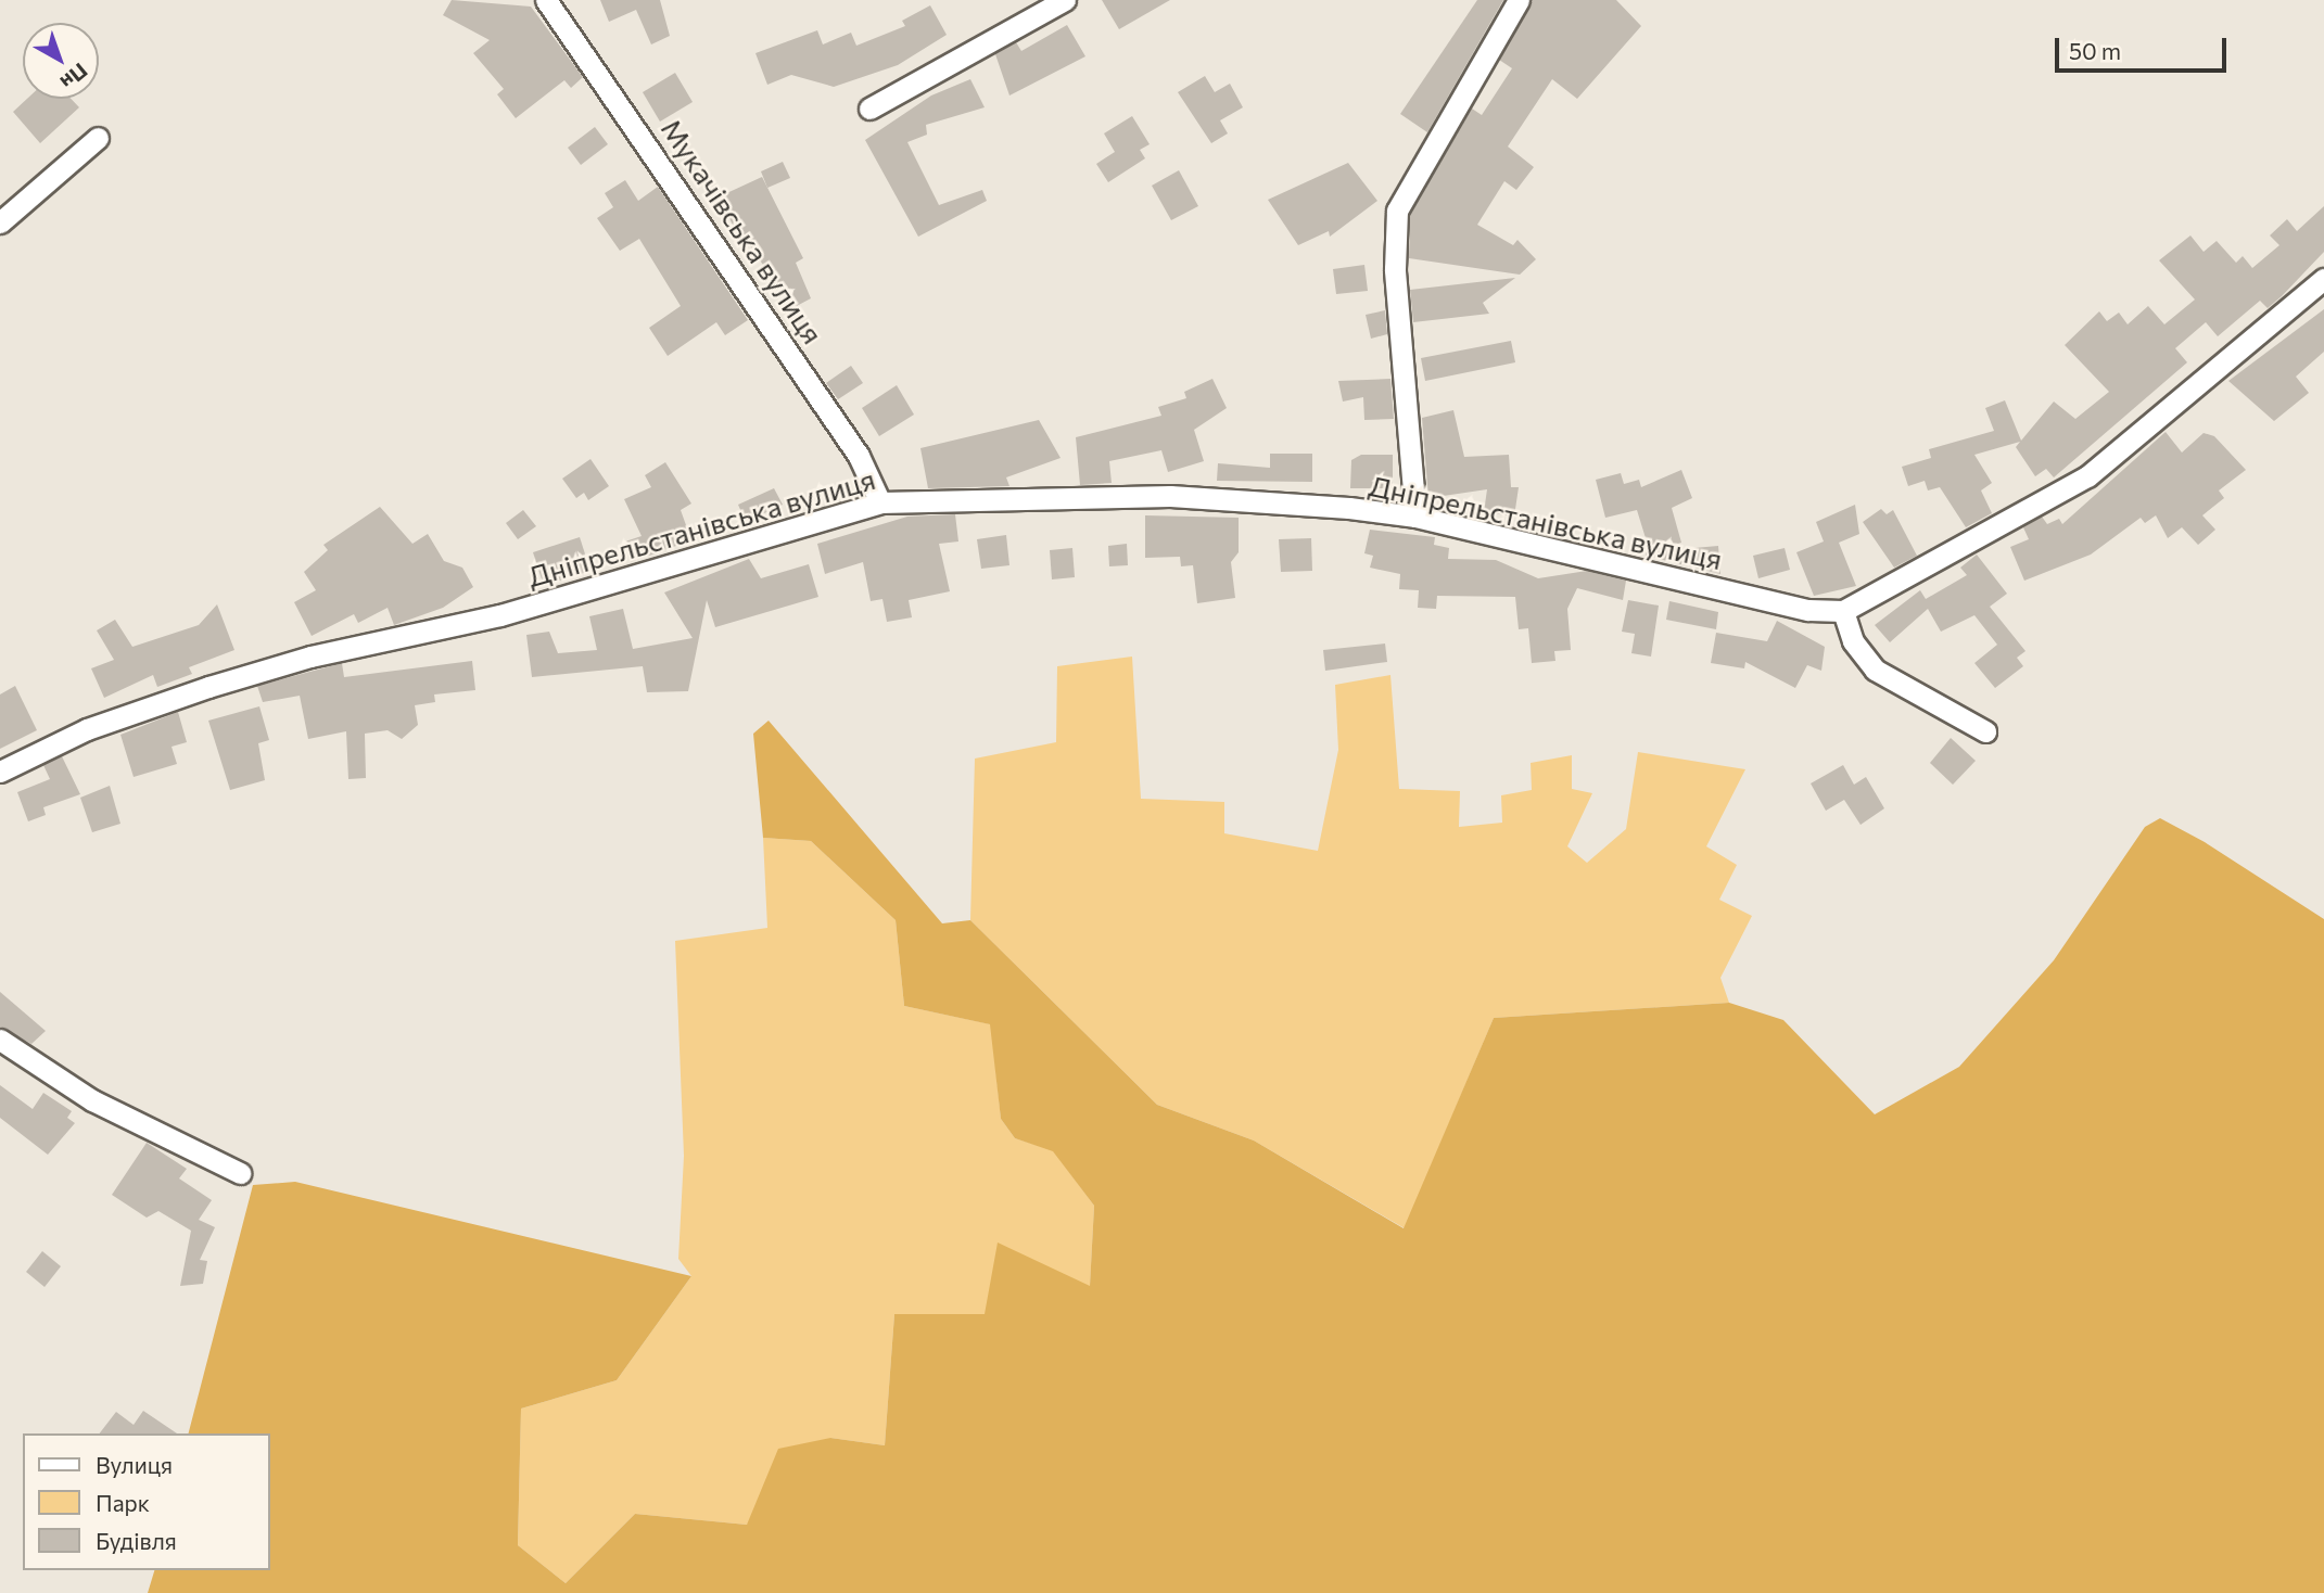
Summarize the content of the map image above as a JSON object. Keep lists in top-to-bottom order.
{
  "streets": {
    "street": ["Мукачівська вулиця", "Дніпрельстанівська вулиця"]
  },
  "crossings": [
    ["Мукачівська вулиця", "Дніпрельстанівська вулиця"]
  ],
  "legend": ["Вулиця", "Парк", "Будівля"],
  "scale_bar": "50 m",
  "north": "bottom right"
}
